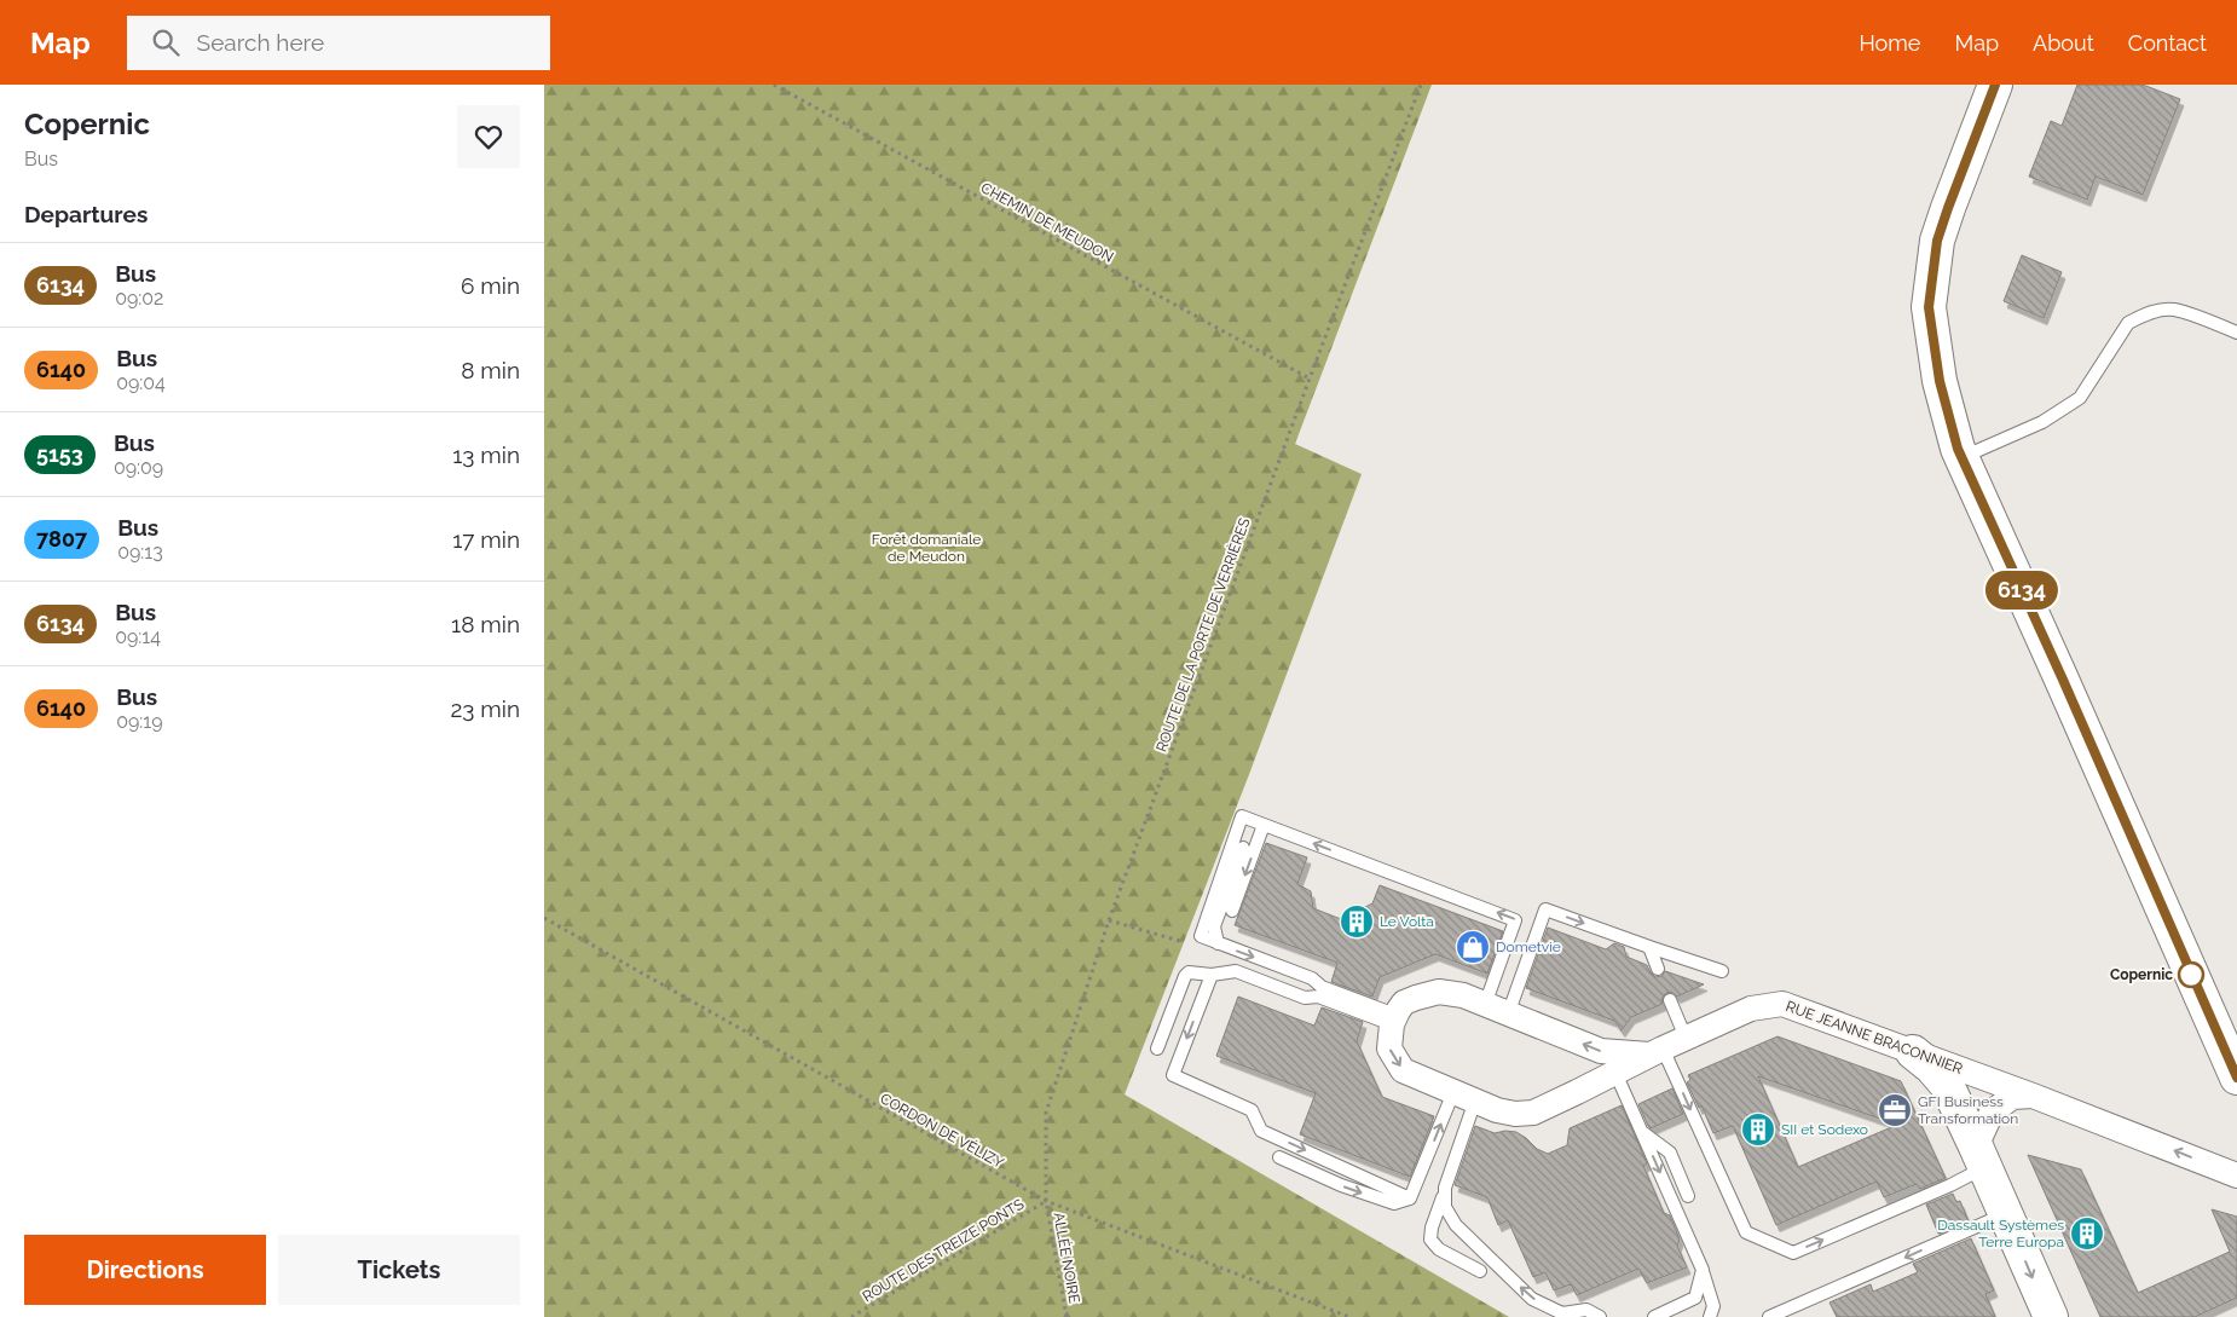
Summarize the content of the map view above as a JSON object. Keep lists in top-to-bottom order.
{
  "streets": {
    "street": ["RUE JEANNE BRACONNIER"],
    "path": [
      "CHEMIN DE MEUDON",
      "ROUTE DE LA PORTE DE VERRIÈRES",
      "CORDON DE VÉLIZY",
      "ROUTE DES TREIZE PONTS",
      "ALLÉE NOIRE"
    ]
  },
  "crossings": [
    ["CHEMIN DE MEUDON", "ROUTE DE LA PORTE DE VERRIÈRES"],
    ["ROUTE DE LA PORTE DE VERRIÈRES", "CORDON DE VÉLIZY"],
    ["ROUTE DE LA PORTE DE VERRIÈRES", "ROUTE DES TREIZE PONTS"],
    ["ROUTE DE LA PORTE DE VERRIÈRES", "ALLÉE NOIRE"],
    ["CORDON DE VÉLIZY", "ROUTE DES TREIZE PONTS"],
    ["CORDON DE VÉLIZY", "ALLÉE NOIRE"],
    ["ROUTE DES TREIZE PONTS", "ALLÉE NOIRE"]
  ],
  "parks": ["Forêt domaniale de Meudon"],
  "places": {
    "building": ["Le Volta", "SII et Sodexo", "Dassault Systèmes Terre Europa"],
    "shop": ["Dometvie"],
    "other": ["Copernic"],
    "office": ["GFI Business Transformation"]
  },
  "lines": ["bus line 6134"],
  "page": {
    "header": "Map",
    "search": "Search here",
    "nav": [
      "Home",
      "Map",
      "About",
      "Contact"
    ],
    "heading": [
      ["Copernic", "Bus"],
      "Departures"
    ],
    "on_map": "6134",
    "list": [
      {
        "mark": "6134",
        "name": "Bus",
        "note": "09:02",
        "value": "6 min"
      },
      {
        "mark": "6140",
        "name": "Bus",
        "note": "09:04",
        "value": "8 min"
      },
      {
        "mark": "5153",
        "name": "Bus",
        "note": "09:09",
        "value": "13 min"
      },
      {
        "mark": "7807",
        "name": "Bus",
        "note": "09:13",
        "value": "17 min"
      },
      {
        "mark": "6134",
        "name": "Bus",
        "note": "09:14",
        "value": "18 min"
      },
      {
        "mark": "6140",
        "name": "Bus",
        "note": "09:19",
        "value": "23 min"
      }
    ],
    "buttons": ["Directions", "Tickets"]
  }
}
